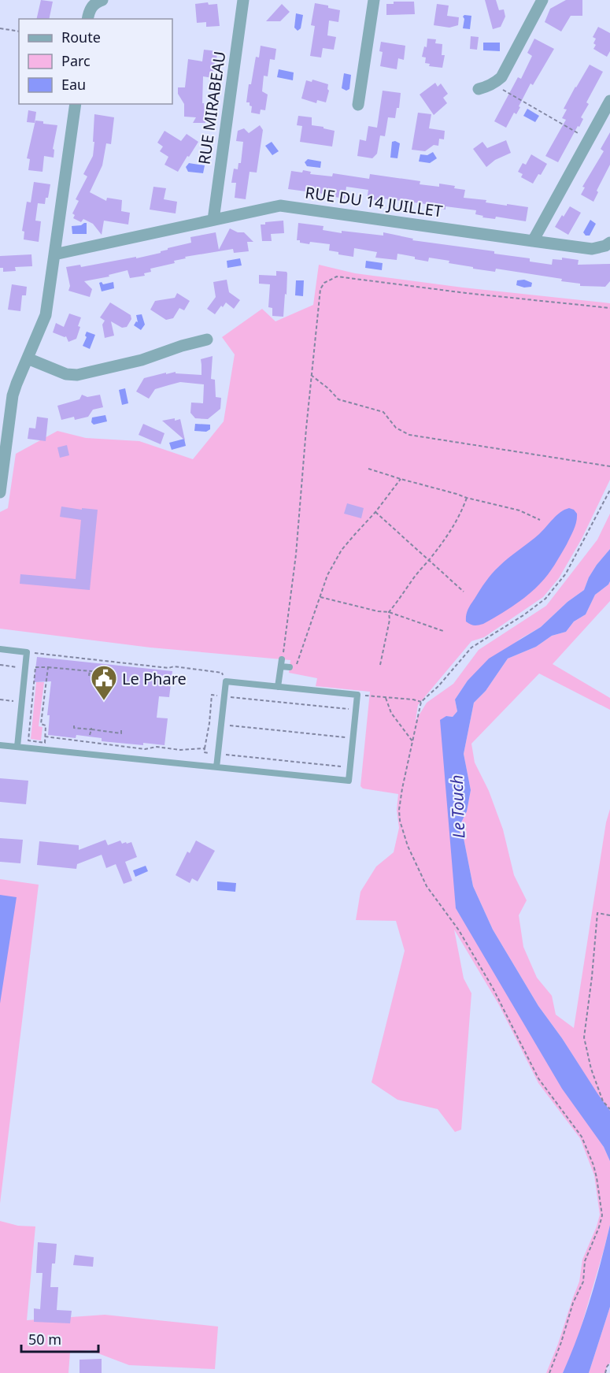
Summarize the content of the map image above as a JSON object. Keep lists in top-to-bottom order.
{
  "streets": {
    "street": ["RUE MIRABEAU", "RUE DU 14 JUILLET"]
  },
  "crossings": [
    ["RUE MIRABEAU", "RUE DU 14 JUILLET"]
  ],
  "water": ["Le Touch"],
  "places": {
    "public building": ["Le Phare"]
  },
  "legend": ["Route", "Parc", "Eau"],
  "scale_bar": "50 m"
}
